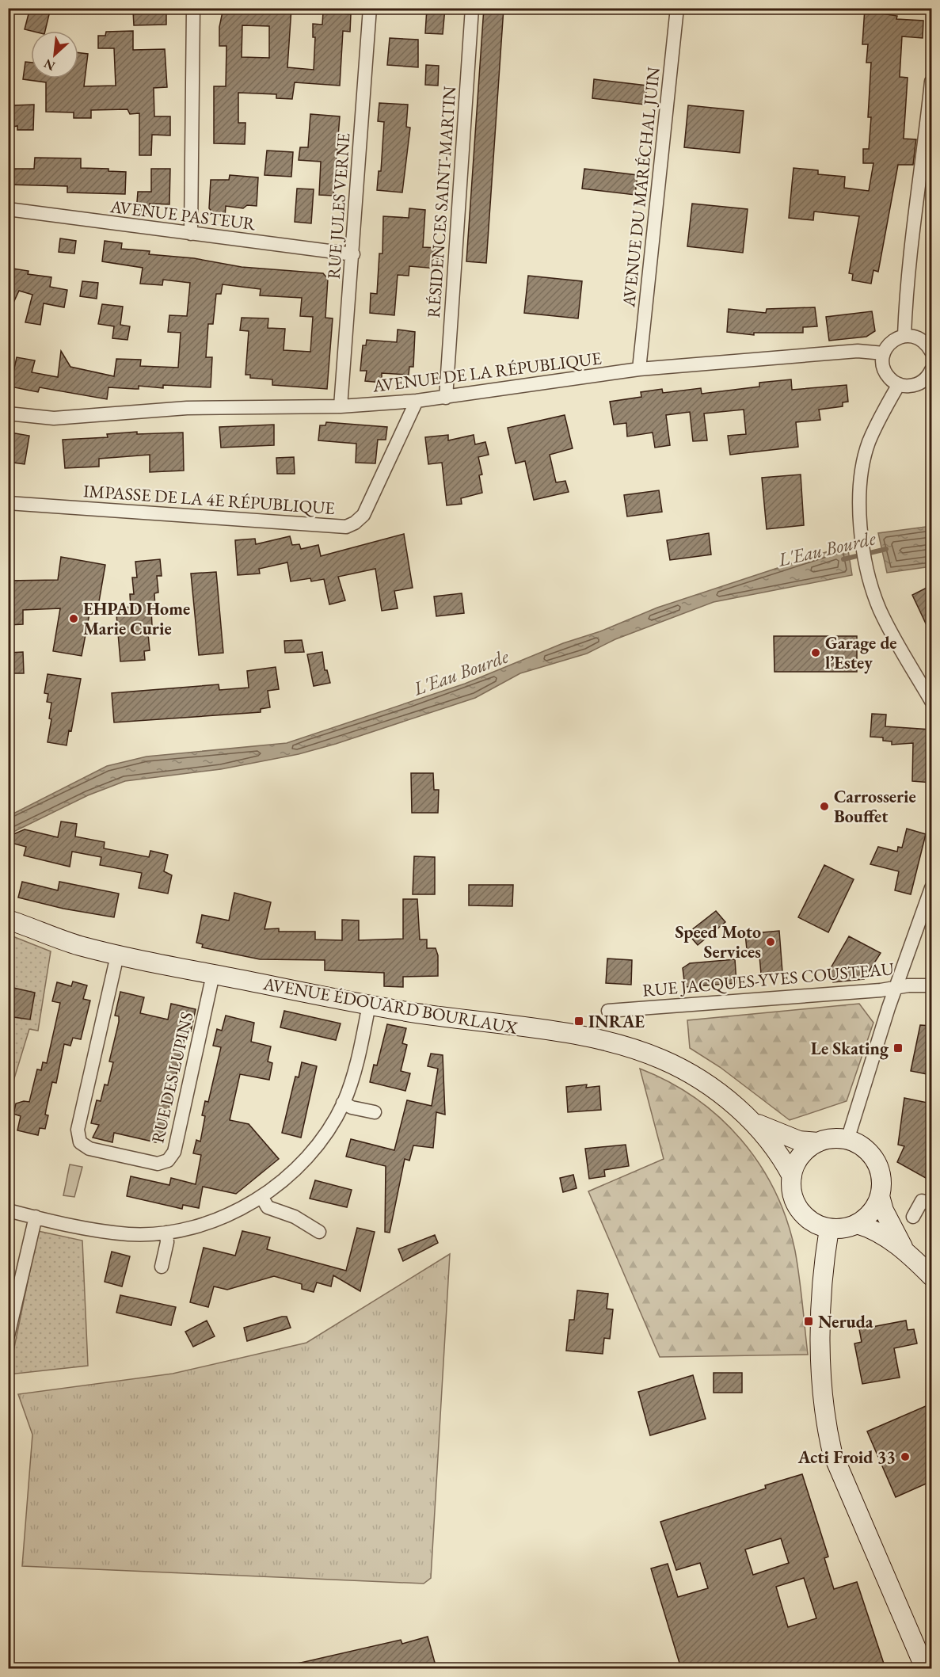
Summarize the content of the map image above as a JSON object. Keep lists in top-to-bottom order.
{
  "streets": {
    "street": [
      "AVENUE DU MARÉCHAL JUIN",
      "RÉSIDENCES SAINT-MARTIN",
      "RUE JULES VERNE",
      "AVENUE PASTEUR",
      "AVENUE DE LA RÉPUBLIQUE",
      "IMPASSE DE LA 4E RÉPUBLIQUE",
      "RUE JACQUES-YVES COUSTEAU",
      "AVENUE ÉDOUARD BOURLAUX",
      "RUE DES LUPINS"
    ]
  },
  "crossings": [
    ["AVENUE DU MARÉCHAL JUIN", "AVENUE DE LA RÉPUBLIQUE"],
    ["RÉSIDENCES SAINT-MARTIN", "AVENUE DE LA RÉPUBLIQUE"],
    ["RUE JULES VERNE", "AVENUE PASTEUR"],
    ["RUE JULES VERNE", "AVENUE DE LA RÉPUBLIQUE"],
    ["AVENUE DE LA RÉPUBLIQUE", "IMPASSE DE LA 4E RÉPUBLIQUE"],
    ["AVENUE ÉDOUARD BOURLAUX", "RUE DES LUPINS"]
  ],
  "water": ["L'Eau Bourde"],
  "places": {
    "other": [
      "EHPAD Home Marie Curie",
      "Garage de l’Estey",
      "Carrosserie Bouffet",
      "Speed Moto Services",
      "Acti Froid 33"
    ],
    "transit": ["INRAE", "Le Skating", "Neruda"]
  },
  "north": "bottom left"
}
